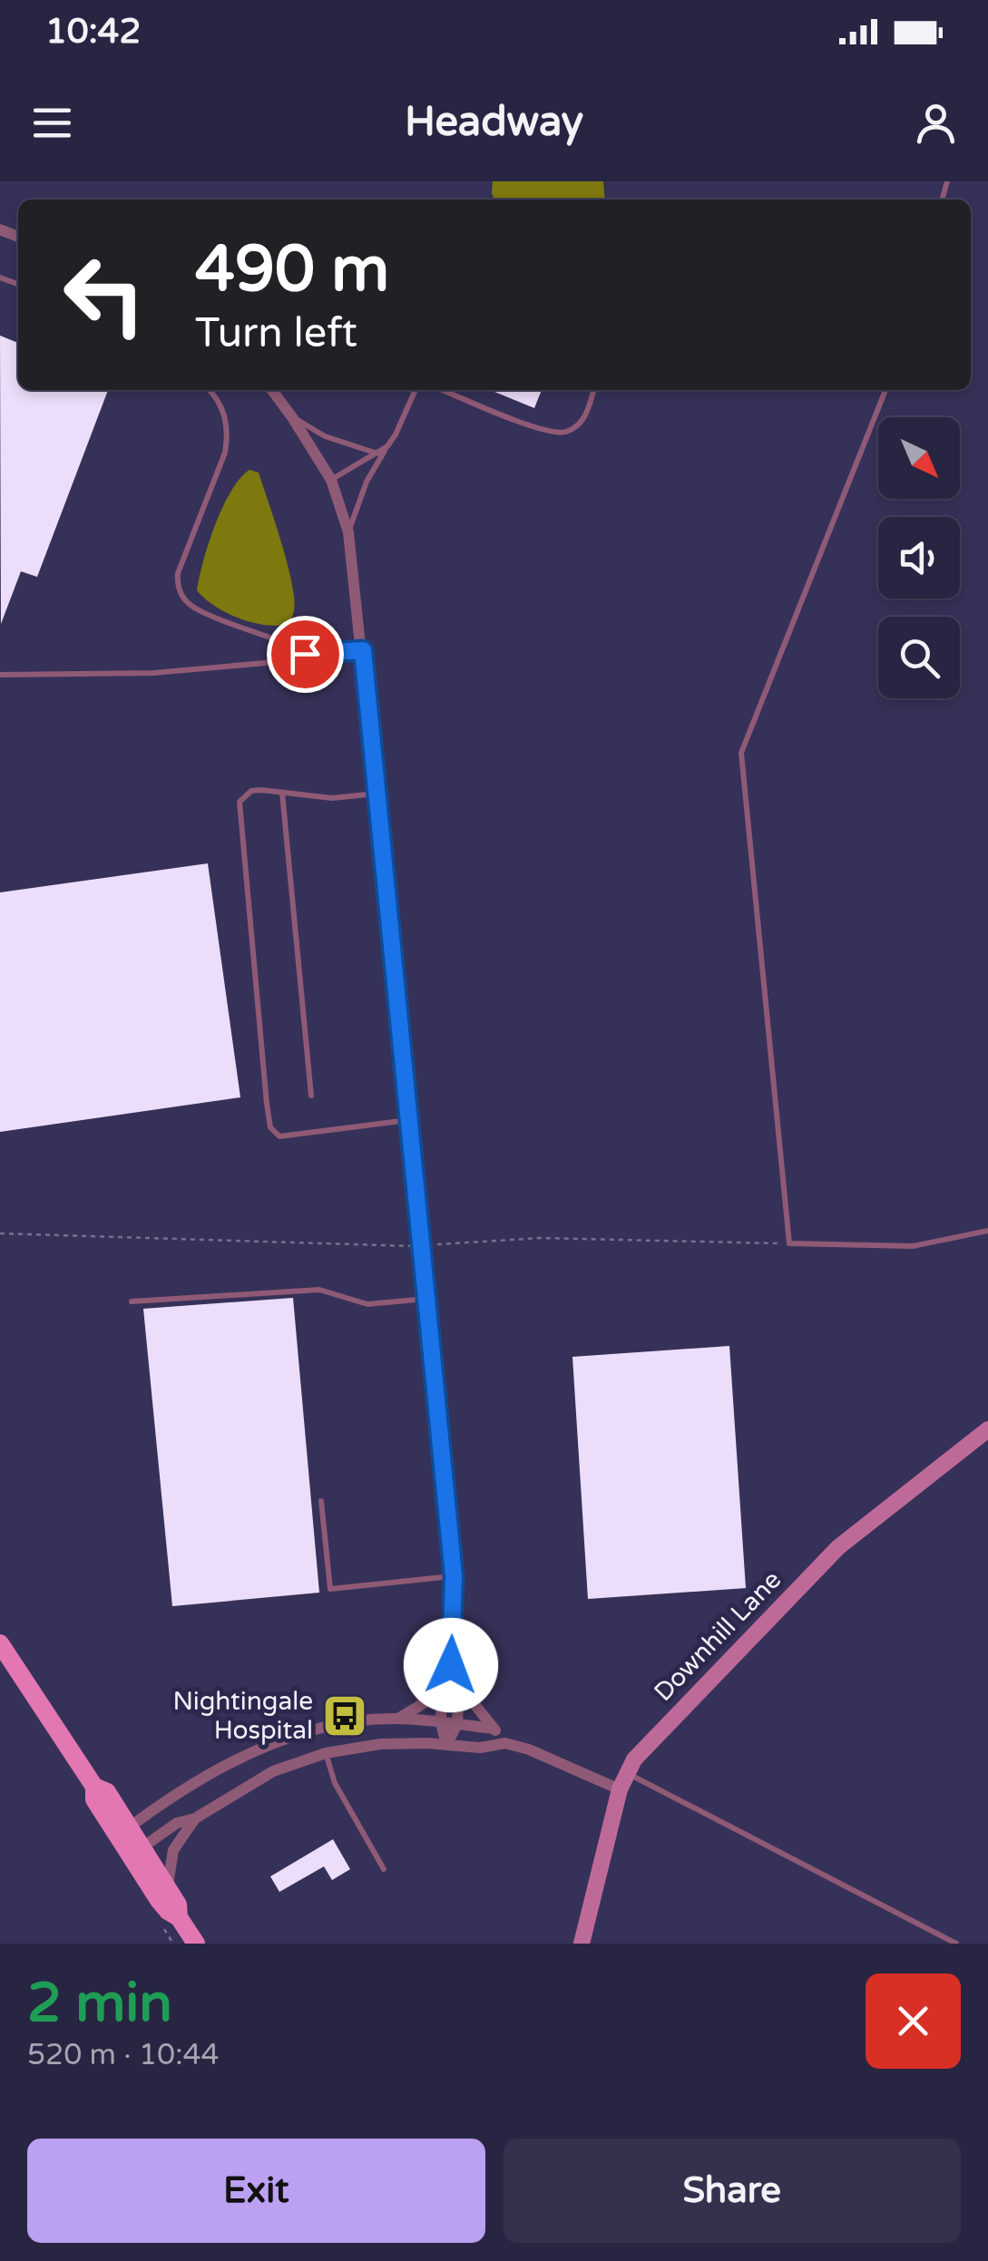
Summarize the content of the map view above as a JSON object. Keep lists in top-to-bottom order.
{
  "streets": {
    "street": ["Downhill Lane"]
  },
  "places": {
    "bus stop": ["Nightingale Hospital"]
  },
  "north": "bottom right",
  "page": {
    "status": "10:42",
    "header": "Headway",
    "turn": ["490 m", "Turn left"],
    "heading": ["2 min", "520 m · 10:44"],
    "buttons": ["Exit", "Share"]
  }
}
